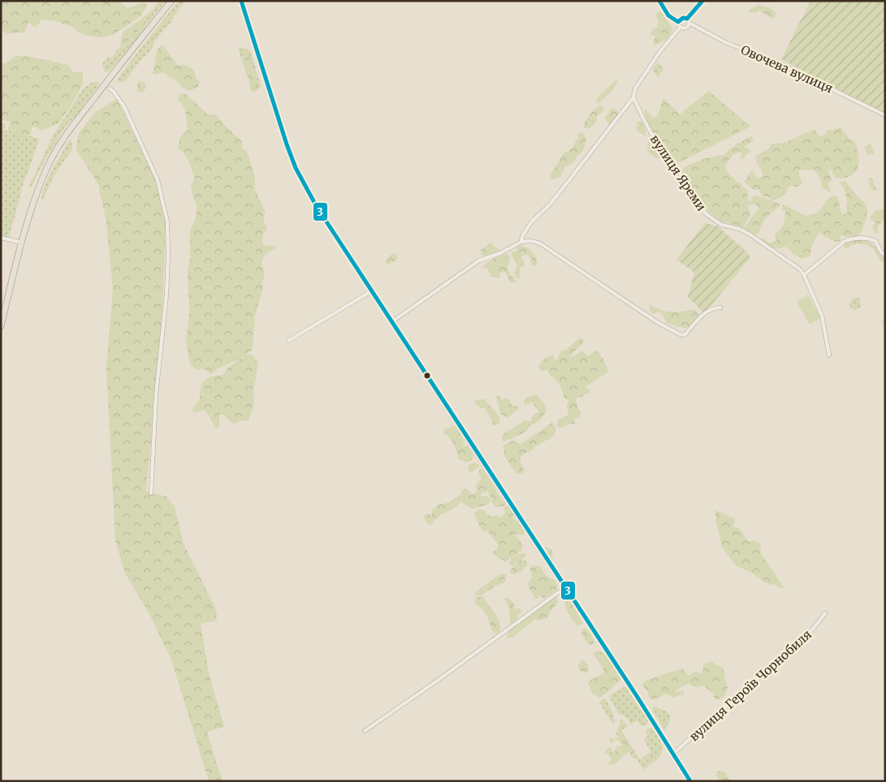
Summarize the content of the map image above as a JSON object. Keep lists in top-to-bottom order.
{
  "streets": {
    "street": ["Овочева вулиця", "вулиця Яреми", "вулиця Героїв Чорнобиля"]
  },
  "lines": ["transit line 3"]
}
